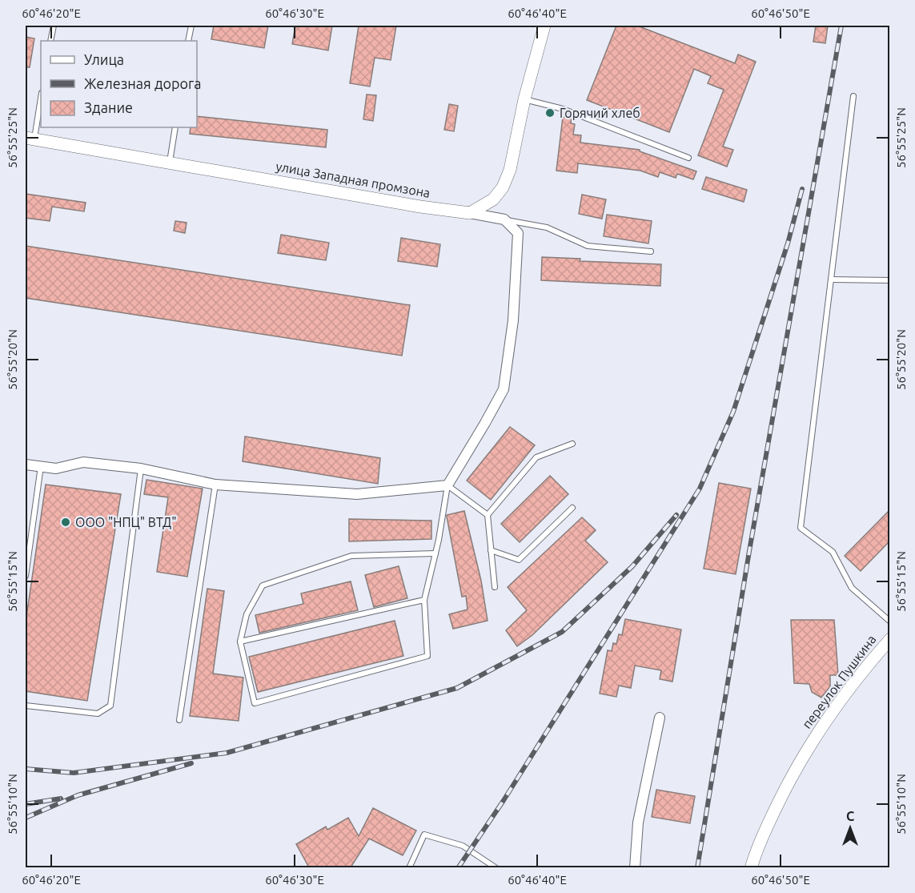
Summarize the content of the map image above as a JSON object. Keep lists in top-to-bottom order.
{
  "streets": {
    "street": ["улица Западная промзона", "переулок Пушкина"]
  },
  "places": ["Горячий хлеб", "ООО \"НПЦ\" ВТД\""],
  "legend": ["Улица", "Железная дорога", "Здание"],
  "north": "top",
  "coordinates": [
    "60°46'20\"E",
    "60°46'30\"E",
    "60°46'40\"E",
    "60°46'50\"E",
    "56°55'25\"N",
    "56°55'20\"N",
    "56°55'15\"N",
    "56°55'10\"N"
  ]
}
